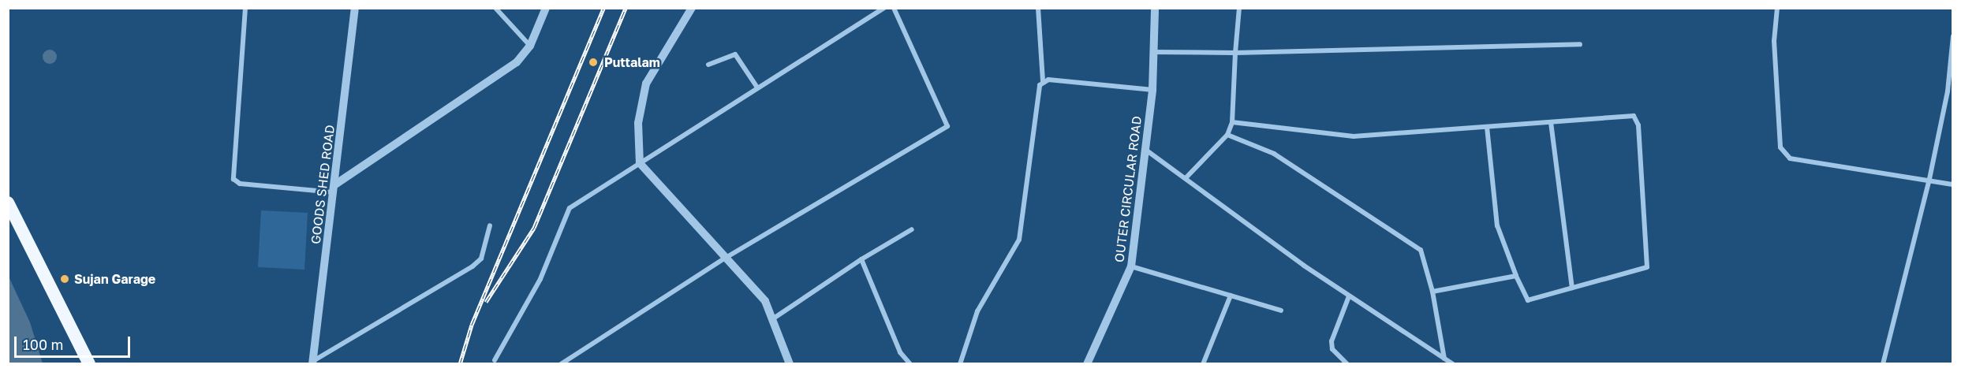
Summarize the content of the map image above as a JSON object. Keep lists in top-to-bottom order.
{
  "streets": {
    "street": ["GOODS SHED ROAD", "OUTER CIRCULAR ROAD"]
  },
  "places": ["Puttalam", "Sujan Garage"],
  "scale_bar": "100 m"
}
